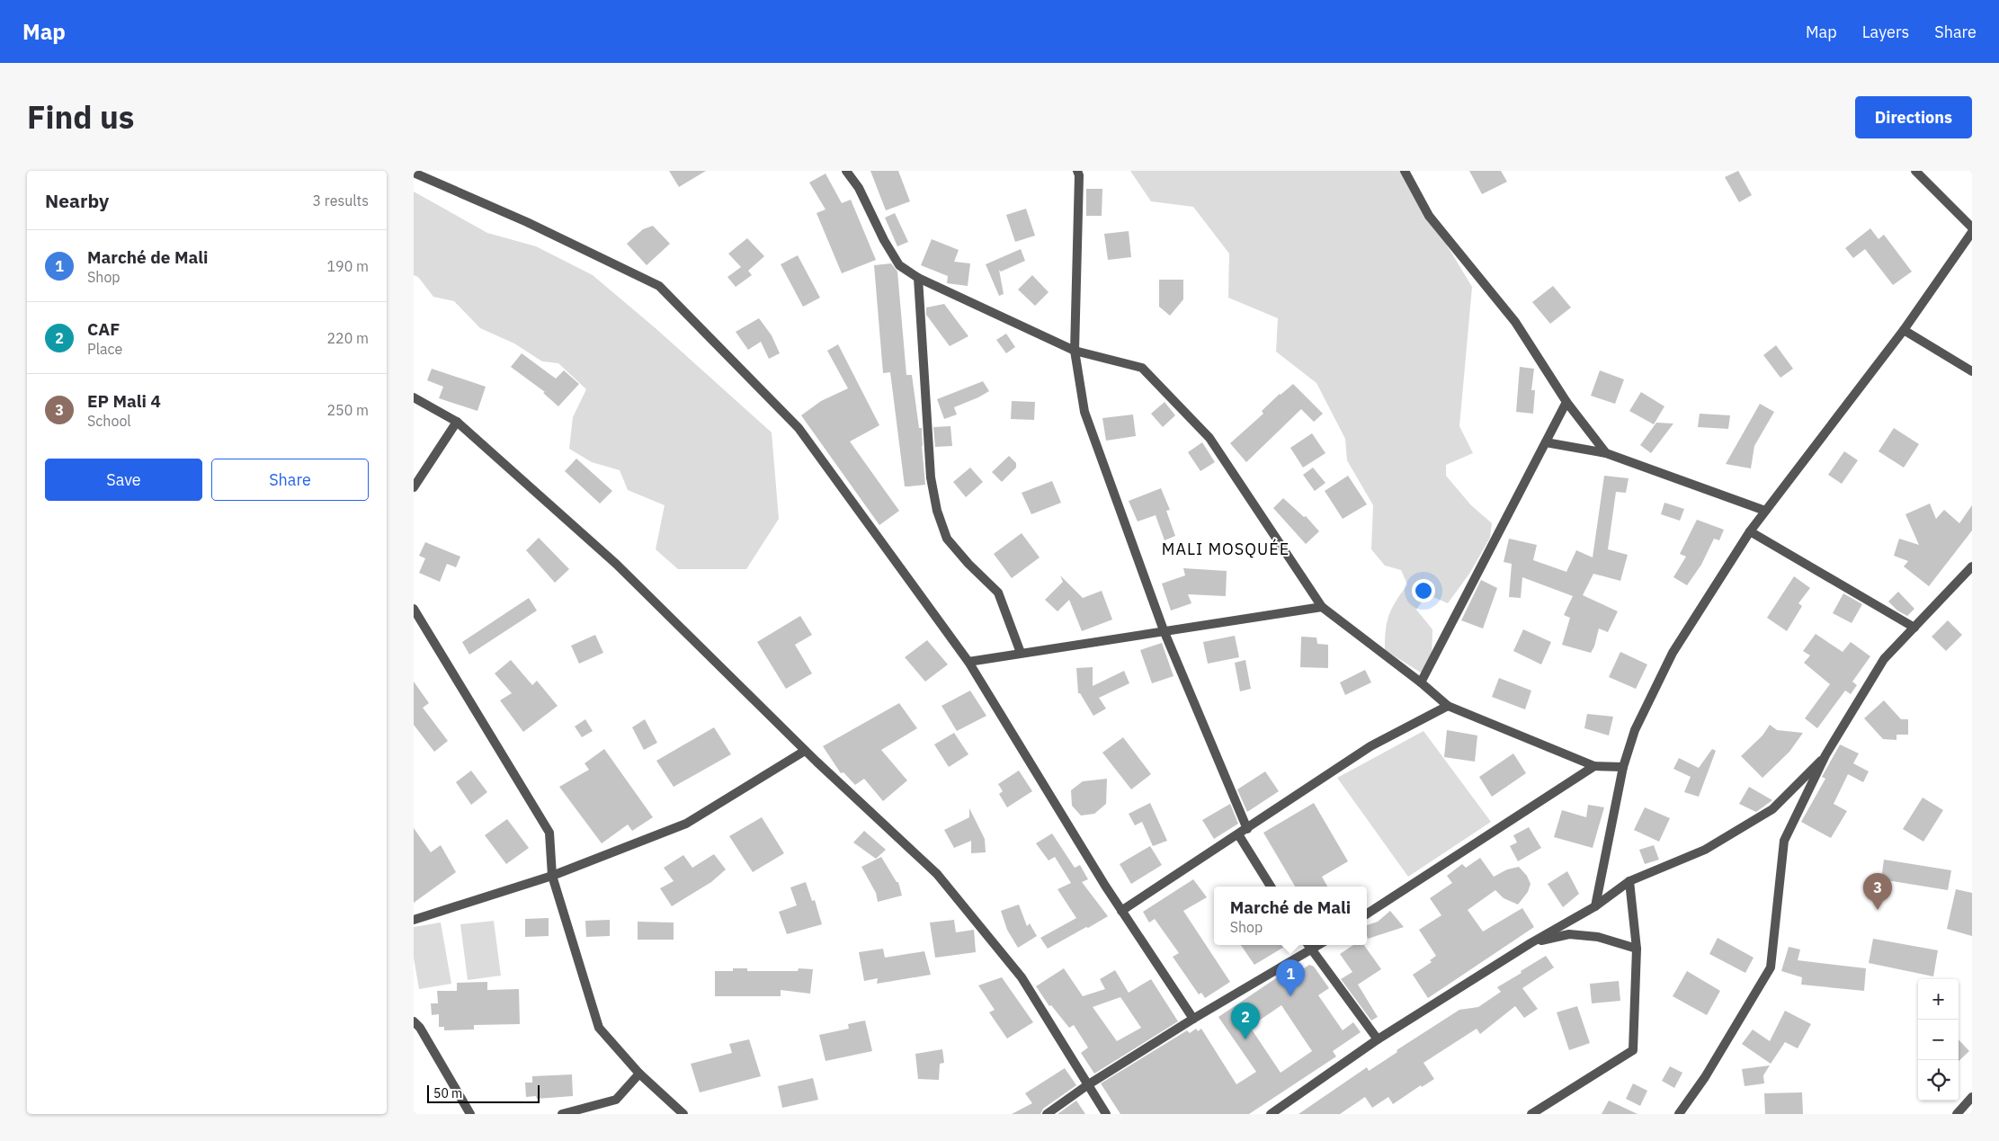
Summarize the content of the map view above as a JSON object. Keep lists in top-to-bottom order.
{
  "districts": ["MALI MOSQUÉE"],
  "scale_bar": "50 m",
  "page": {
    "header": "Map",
    "nav": ["Map", "Layers", "Share"],
    "title": "Find us",
    "buttons": [
      "Directions",
      ["Save", "Share"]
    ],
    "heading": ["Nearby", "3 results"],
    "list": [
      {
        "mark": "1",
        "name": "Marché de Mali",
        "note": "Shop",
        "value": "190 m"
      },
      {
        "mark": "2",
        "name": "CAF",
        "note": "Place",
        "value": "220 m"
      },
      {
        "mark": "3",
        "name": "EP Mali 4",
        "note": "School",
        "value": "250 m"
      }
    ],
    "pins": ["3", "1", "2"],
    "popup": ["Marché de Mali", "Shop"],
    "map_buttons": ["+", "−"],
    "scale": "50 m"
  }
}
